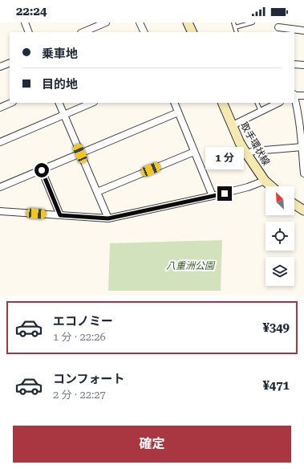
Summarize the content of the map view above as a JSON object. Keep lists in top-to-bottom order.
{
  "streets": {
    "street": ["取手環状線"]
  },
  "parks": ["八重洲公園"],
  "north": "top left",
  "page": {
    "status": "22:24",
    "banner": ["乗車地", "目的地"],
    "bubble": "1 分",
    "list": [
      {
        "name": "エコノミー",
        "note": "1 分 · 22:26",
        "value": "¥349"
      },
      {
        "name": "コンフォート",
        "note": "2 分 · 22:27",
        "value": "¥471"
      }
    ],
    "buttons": "確定"
  }
}
